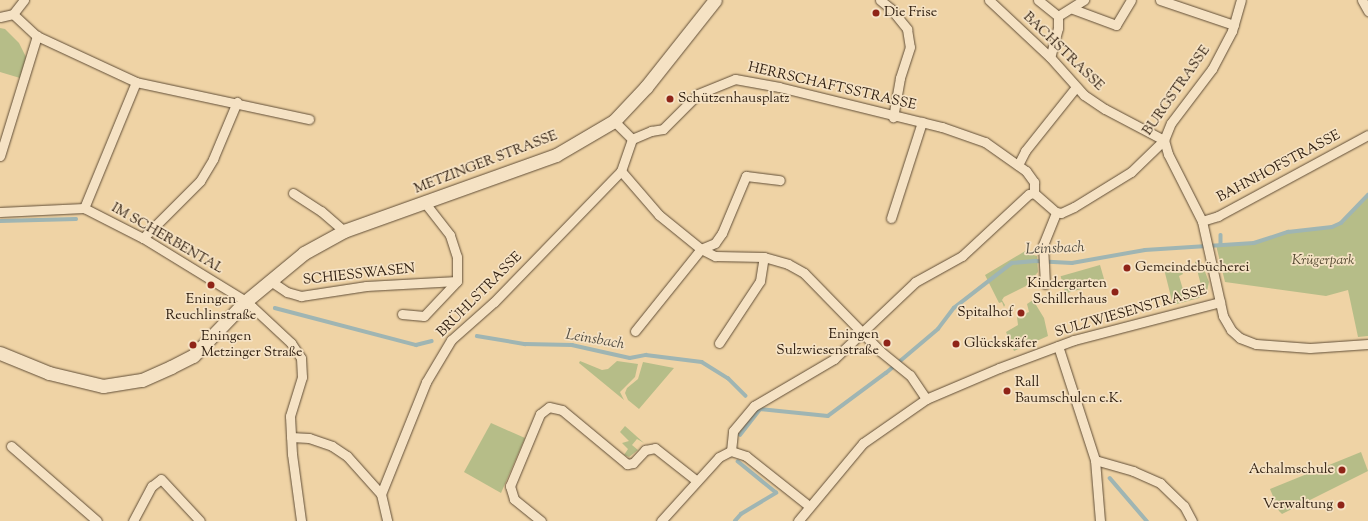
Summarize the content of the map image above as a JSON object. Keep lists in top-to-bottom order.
{
  "streets": {
    "main road": ["METZINGER STRASSE"],
    "street": [
      "BACHSTRASSE",
      "HERRSCHAFTSSTRASSE",
      "BURGSTRASSE",
      "BAHNHOFSTRASSE",
      "IM SCHERBENTAL",
      "SCHIESSWASEN",
      "BRÜHLSTRASSE",
      "SULZWIESENSTRASSE"
    ]
  },
  "crossings": [
    ["BACHSTRASSE", "BURGSTRASSE"],
    ["HERRSCHAFTSSTRASSE", "BRÜHLSTRASSE"],
    ["METZINGER STRASSE", "IM SCHERBENTAL"],
    ["METZINGER STRASSE", "SCHIESSWASEN"]
  ],
  "water": ["Leinsbach"],
  "parks": ["Krügerpark"],
  "places": [
    "Die Frise",
    "Schützenhausplatz",
    "Gemeindebücherei",
    "Eningen Reuchlinstraße",
    "Kindergarten Schillerhaus",
    "Spitalhof",
    "Eningen Sulzwiesenstraße",
    "Glückskäfer",
    "Eningen Metzinger Straße",
    "Rall Baumschulen e.K.",
    "Achalmschule",
    "Verwaltung"
  ]
}
